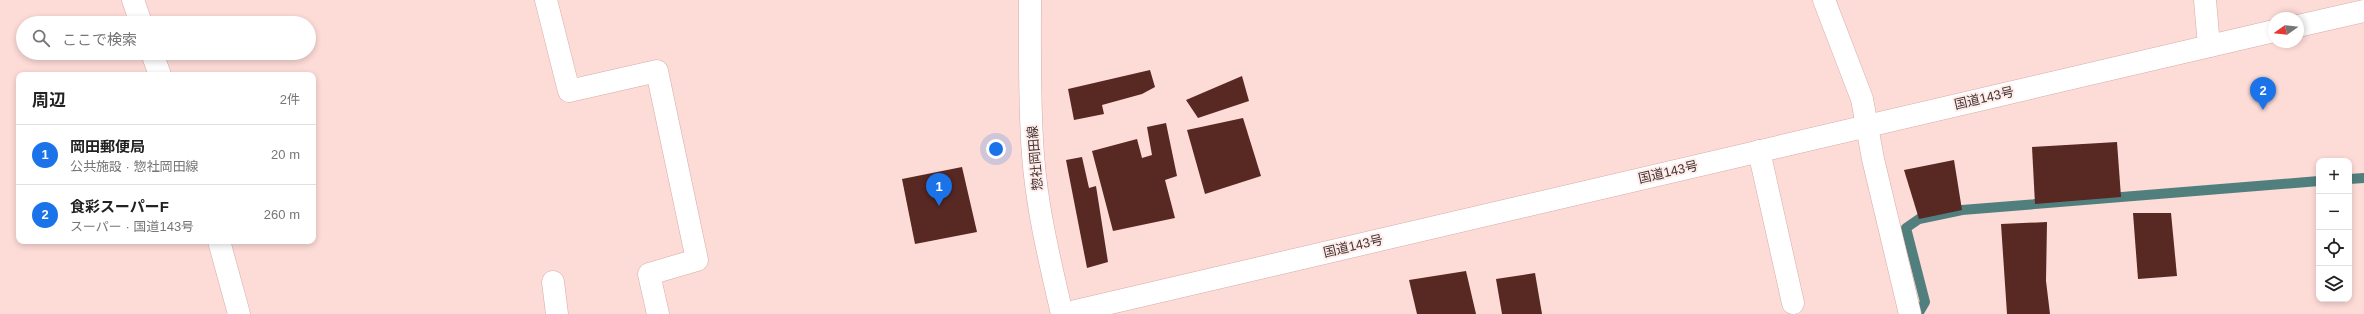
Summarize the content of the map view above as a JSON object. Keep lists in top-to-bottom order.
{
  "streets": {
    "main road": ["国道143号", "惣社岡田線"]
  },
  "crossings": [
    ["国道143号", "惣社岡田線"]
  ],
  "north": "left",
  "page": {
    "search": "ここで検索",
    "heading": ["周辺", "2件"],
    "pins": ["2", "1"],
    "list": [
      {
        "mark": "1",
        "name": "岡田郵便局",
        "note": "公共施設 · 惣社岡田線",
        "value": "20 m"
      },
      {
        "mark": "2",
        "name": "食彩スーパーF",
        "note": "スーパー · 国道143号",
        "value": "260 m"
      }
    ],
    "map_buttons": ["+", "−"]
  }
}
